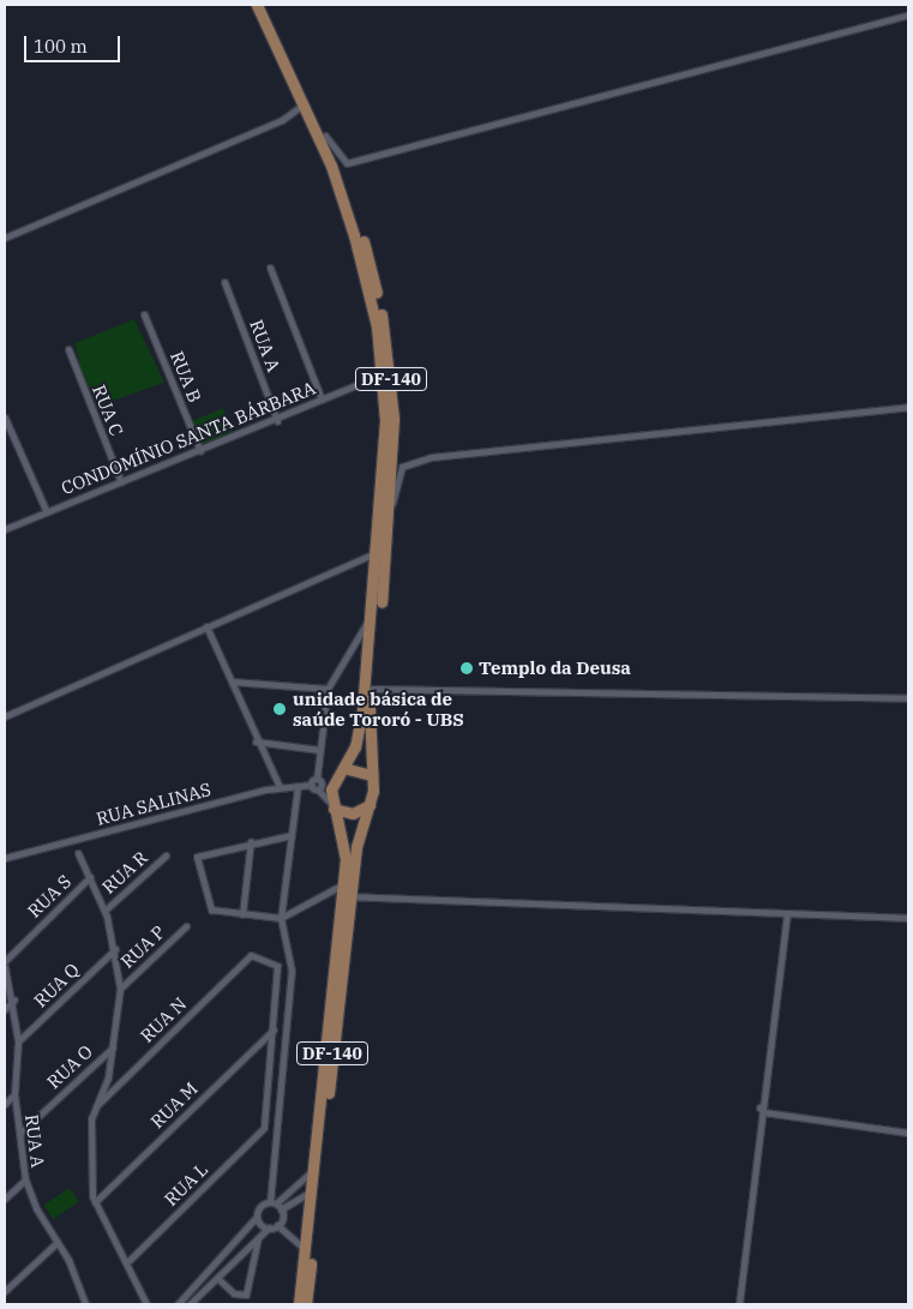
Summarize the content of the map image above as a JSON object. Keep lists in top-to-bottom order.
{
  "streets": {
    "main road": ["DF-140"],
    "street": [
      "RUA A",
      "RUA B",
      "RUA C",
      "CONDOMÍNIO SANTA BÁRBARA",
      "RUA SALINAS",
      "RUA R",
      "RUA S",
      "RUA P",
      "RUA Q",
      "RUA N",
      "RUA O",
      "RUA M",
      "RUA L"
    ]
  },
  "crossings": [
    ["RUA A", "CONDOMÍNIO SANTA BÁRBARA"],
    ["RUA A", "RUA Q"],
    ["RUA A", "RUA O"],
    ["RUA B", "CONDOMÍNIO SANTA BÁRBARA"],
    ["DF-140", "CONDOMÍNIO SANTA BÁRBARA"],
    ["DF-140", "RUA SALINAS"],
    ["RUA C", "CONDOMÍNIO SANTA BÁRBARA"],
    ["RUA N", "RUA M"],
    ["RUA N", "RUA L"],
    ["RUA M", "RUA L"]
  ],
  "places": ["Templo da Deusa", "unidade básica de saúde Tororó - UBS"],
  "scale_bar": "100 m"
}
